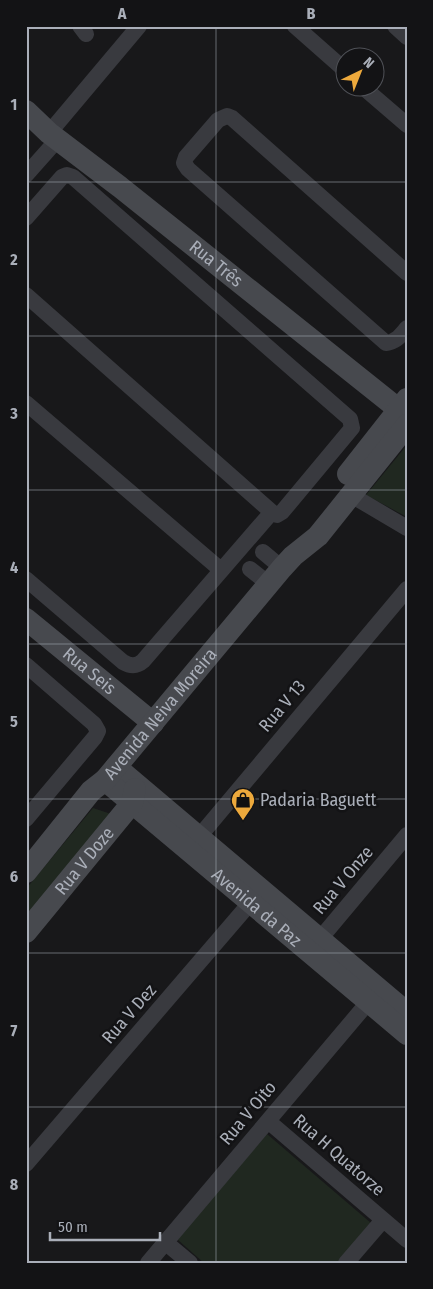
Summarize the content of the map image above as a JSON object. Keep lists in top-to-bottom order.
{
  "streets": {
    "street": [
      "Rua Três",
      "Rua Seis",
      "Rua V 13",
      "Avenida Neiva Moreira",
      "Rua V Doze",
      "Rua V Onze",
      "Avenida da Paz",
      "Rua V Dez",
      "Rua V Oito",
      "Rua H Quatorze"
    ]
  },
  "crossings": [
    ["Rua Três", "Avenida Neiva Moreira"],
    ["Rua Seis", "Avenida Neiva Moreira"],
    ["Rua V 13", "Avenida da Paz"],
    ["Avenida Neiva Moreira", "Avenida da Paz"],
    ["Rua V Doze", "Avenida da Paz"],
    ["Rua V Onze", "Avenida da Paz"],
    ["Avenida da Paz", "Rua V Dez"],
    ["Avenida da Paz", "Rua V Oito"],
    ["Rua V Oito", "Rua H Quatorze"]
  ],
  "places": {
    "shop": ["Padaria Baguett"]
  },
  "scale_bar": "50 m",
  "north": "top right",
  "grid": {
    "columns": ["A", "B"],
    "rows": [
      "1",
      "2",
      "3",
      "4",
      "5",
      "6",
      "7",
      "8"
    ]
  }
}
